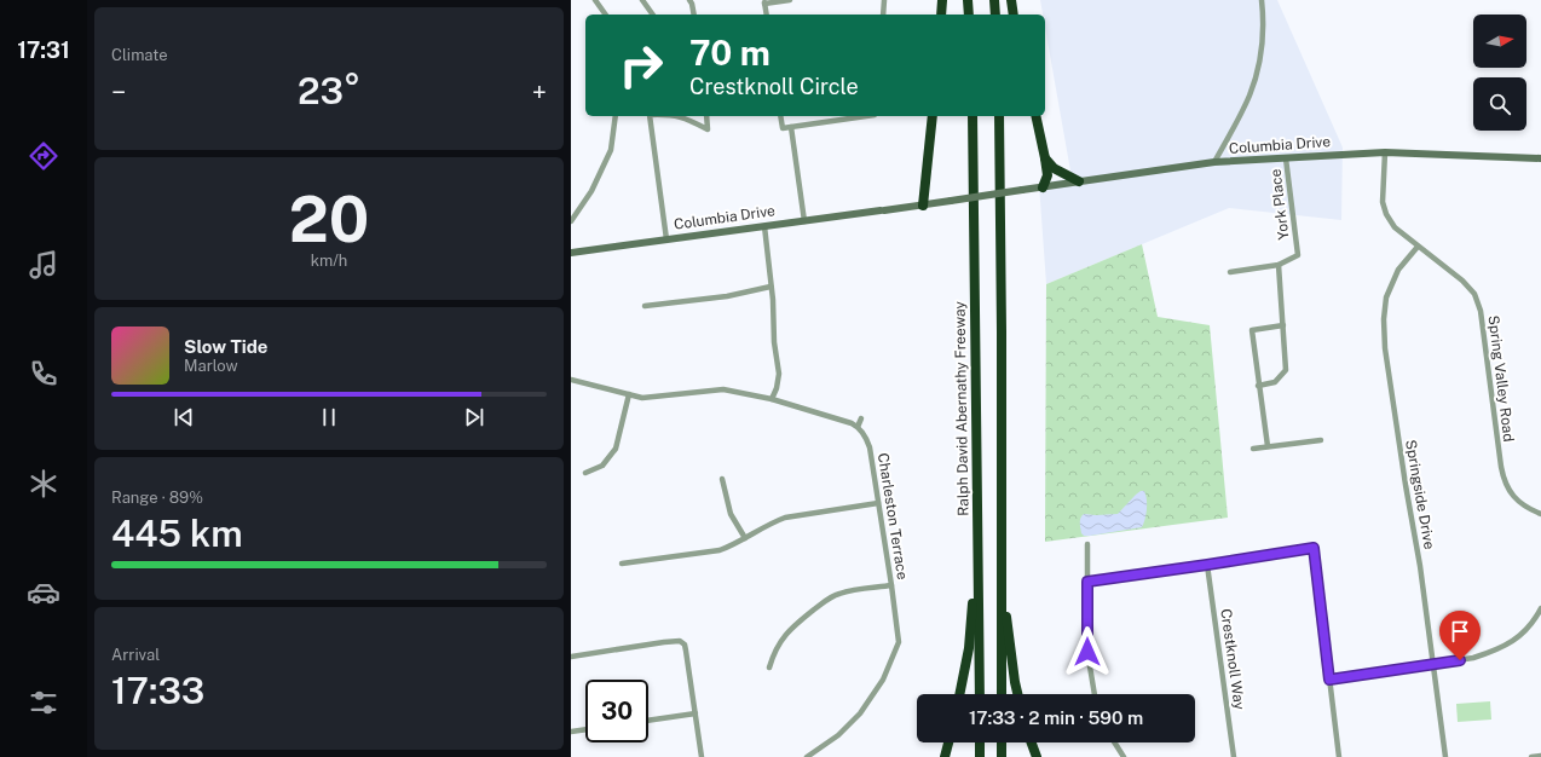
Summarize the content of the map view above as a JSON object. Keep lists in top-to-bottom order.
{
  "streets": {
    "highway": ["Ralph David Abernathy Freeway"],
    "main road": ["Columbia Drive"],
    "street": [
      "York Place",
      "Spring Valley Road",
      "Springside Drive",
      "Charleston Terrace",
      "Crestknoll Way"
    ]
  },
  "crossings": [
    ["Columbia Drive", "York Place"],
    ["Columbia Drive", "Spring Valley Road"],
    ["Spring Valley Road", "Springside Drive"]
  ],
  "north": "right",
  "page": {
    "tabs": "17:31",
    "tile": [
      "Climate",
      ["20", "km/h"],
      ["Range · 89%", "445 km"],
      ["Arrival", "17:33"]
    ],
    "turn": ["70 m", "Crestknoll Circle"],
    "heat": ["−", "23°", "+"],
    "song": ["Slow Tide", "Marlow"],
    "limit": "30",
    "trip": "17:33 · 2 min · 590 m"
  }
}
